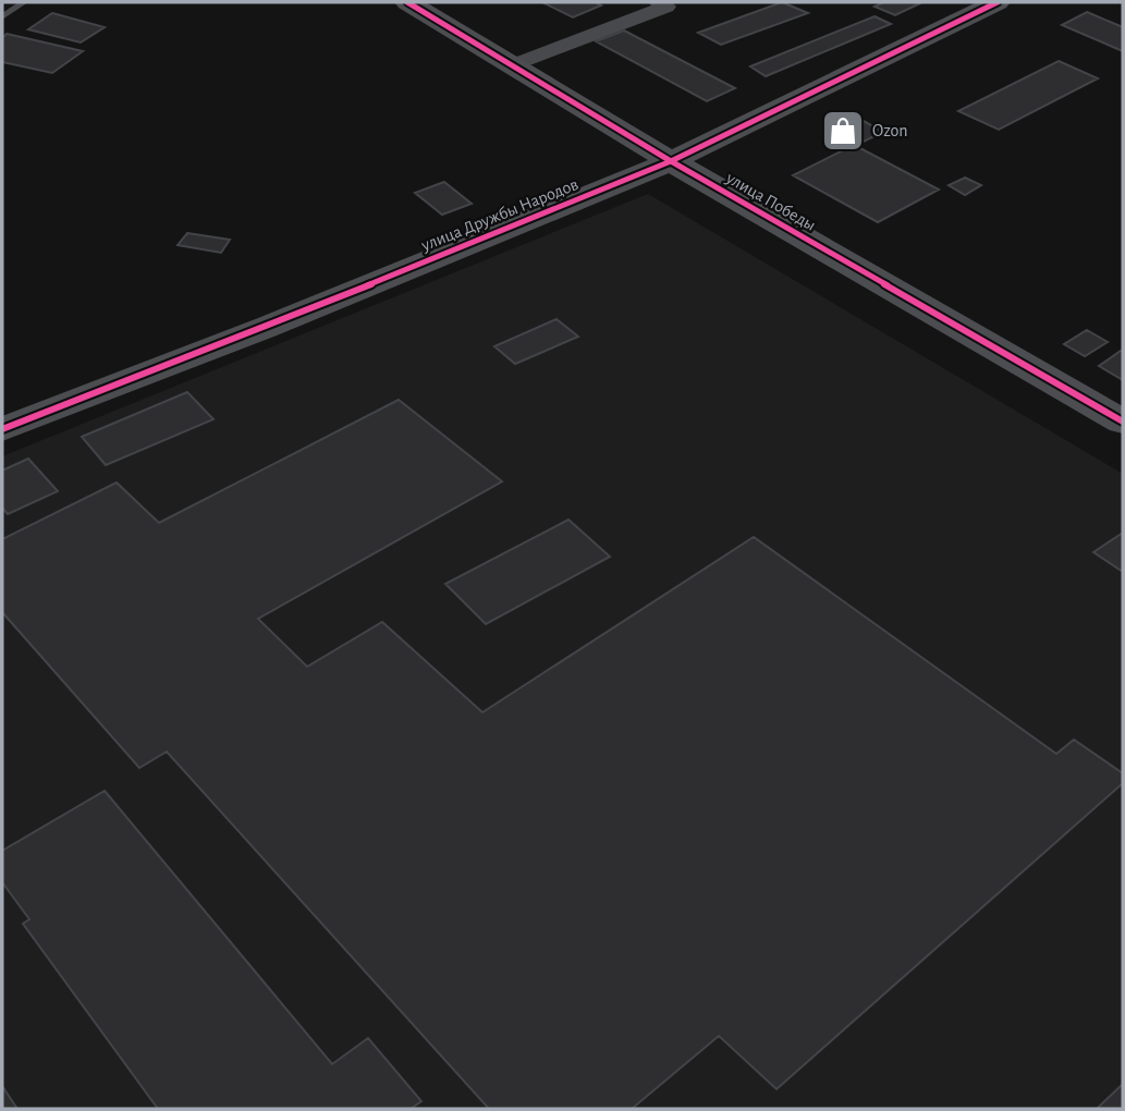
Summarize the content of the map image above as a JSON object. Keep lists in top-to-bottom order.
{
  "streets": {
    "street": ["улица Победы", "улица Дружбы Народов"]
  },
  "crossings": [
    ["улица Победы", "улица Дружбы Народов"]
  ],
  "places": {
    "shop": ["Ozon"]
  }
}
